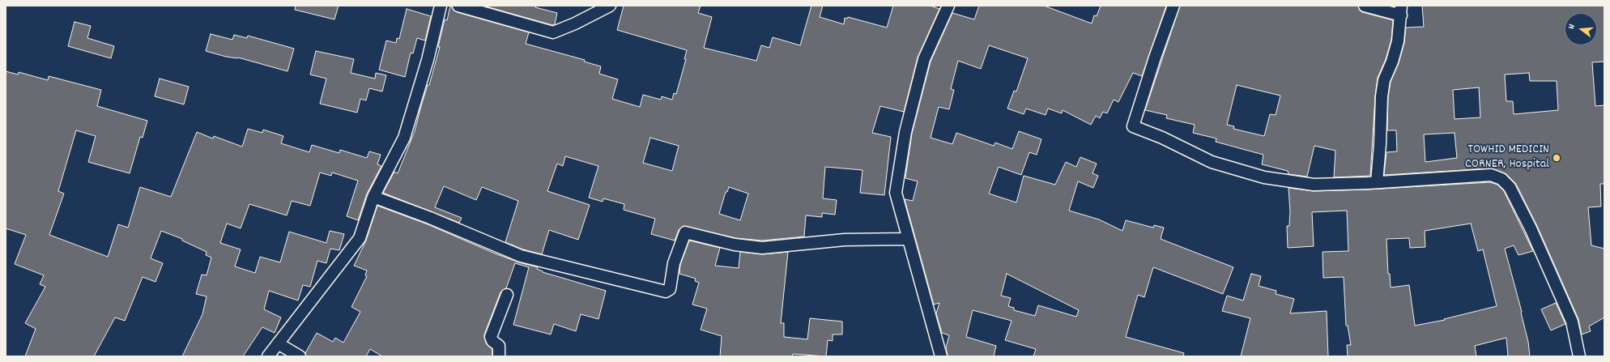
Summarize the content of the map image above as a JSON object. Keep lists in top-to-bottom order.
{
  "places": ["TOWHID MEDICIN CORNER, Hospital"],
  "north": "left"
}
